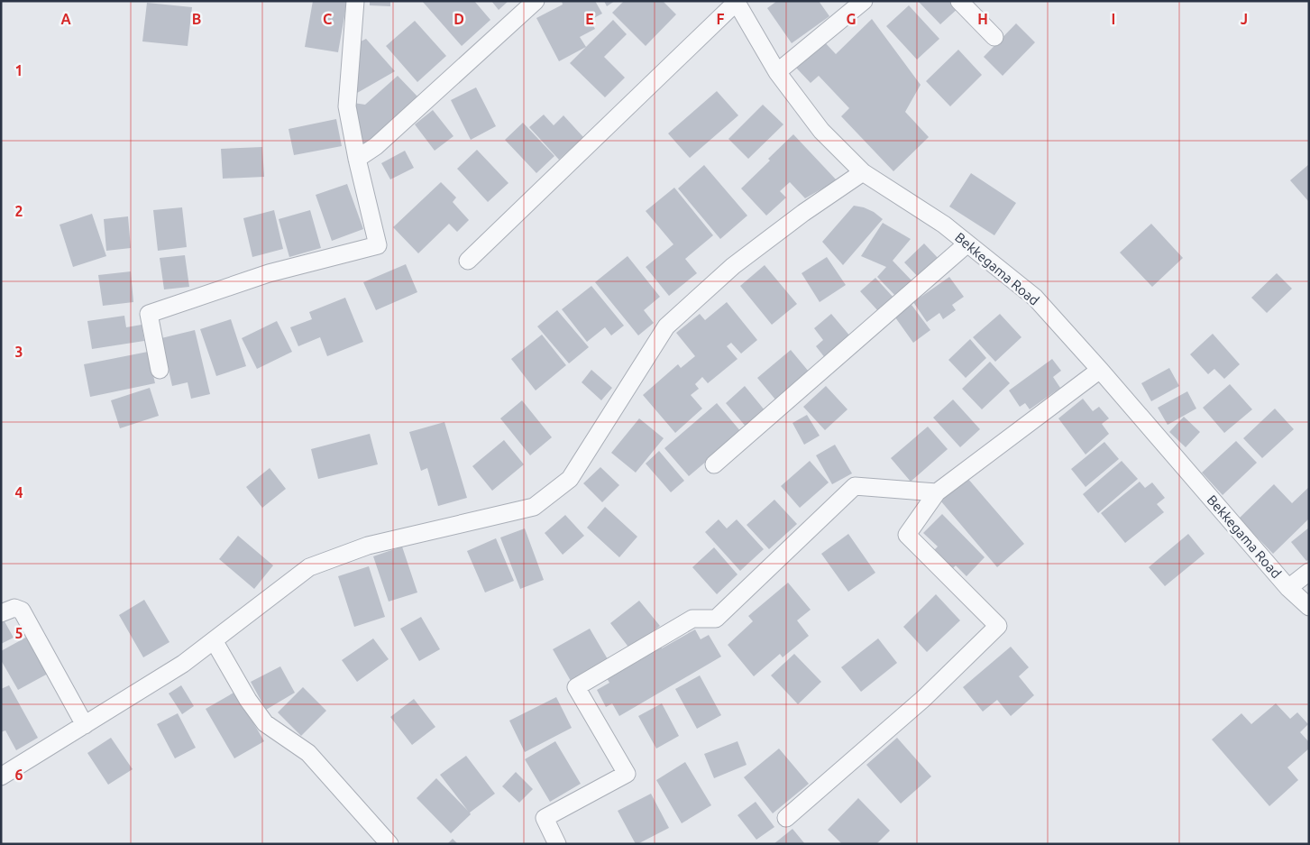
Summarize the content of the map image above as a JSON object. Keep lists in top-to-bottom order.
{
  "streets": {
    "street": ["Bekkegama Road"]
  },
  "grid": {
    "columns": [
      "A",
      "B",
      "C",
      "D",
      "E",
      "F",
      "G",
      "H",
      "I",
      "J"
    ],
    "rows": [
      "1",
      "2",
      "3",
      "4",
      "5",
      "6"
    ]
  }
}
